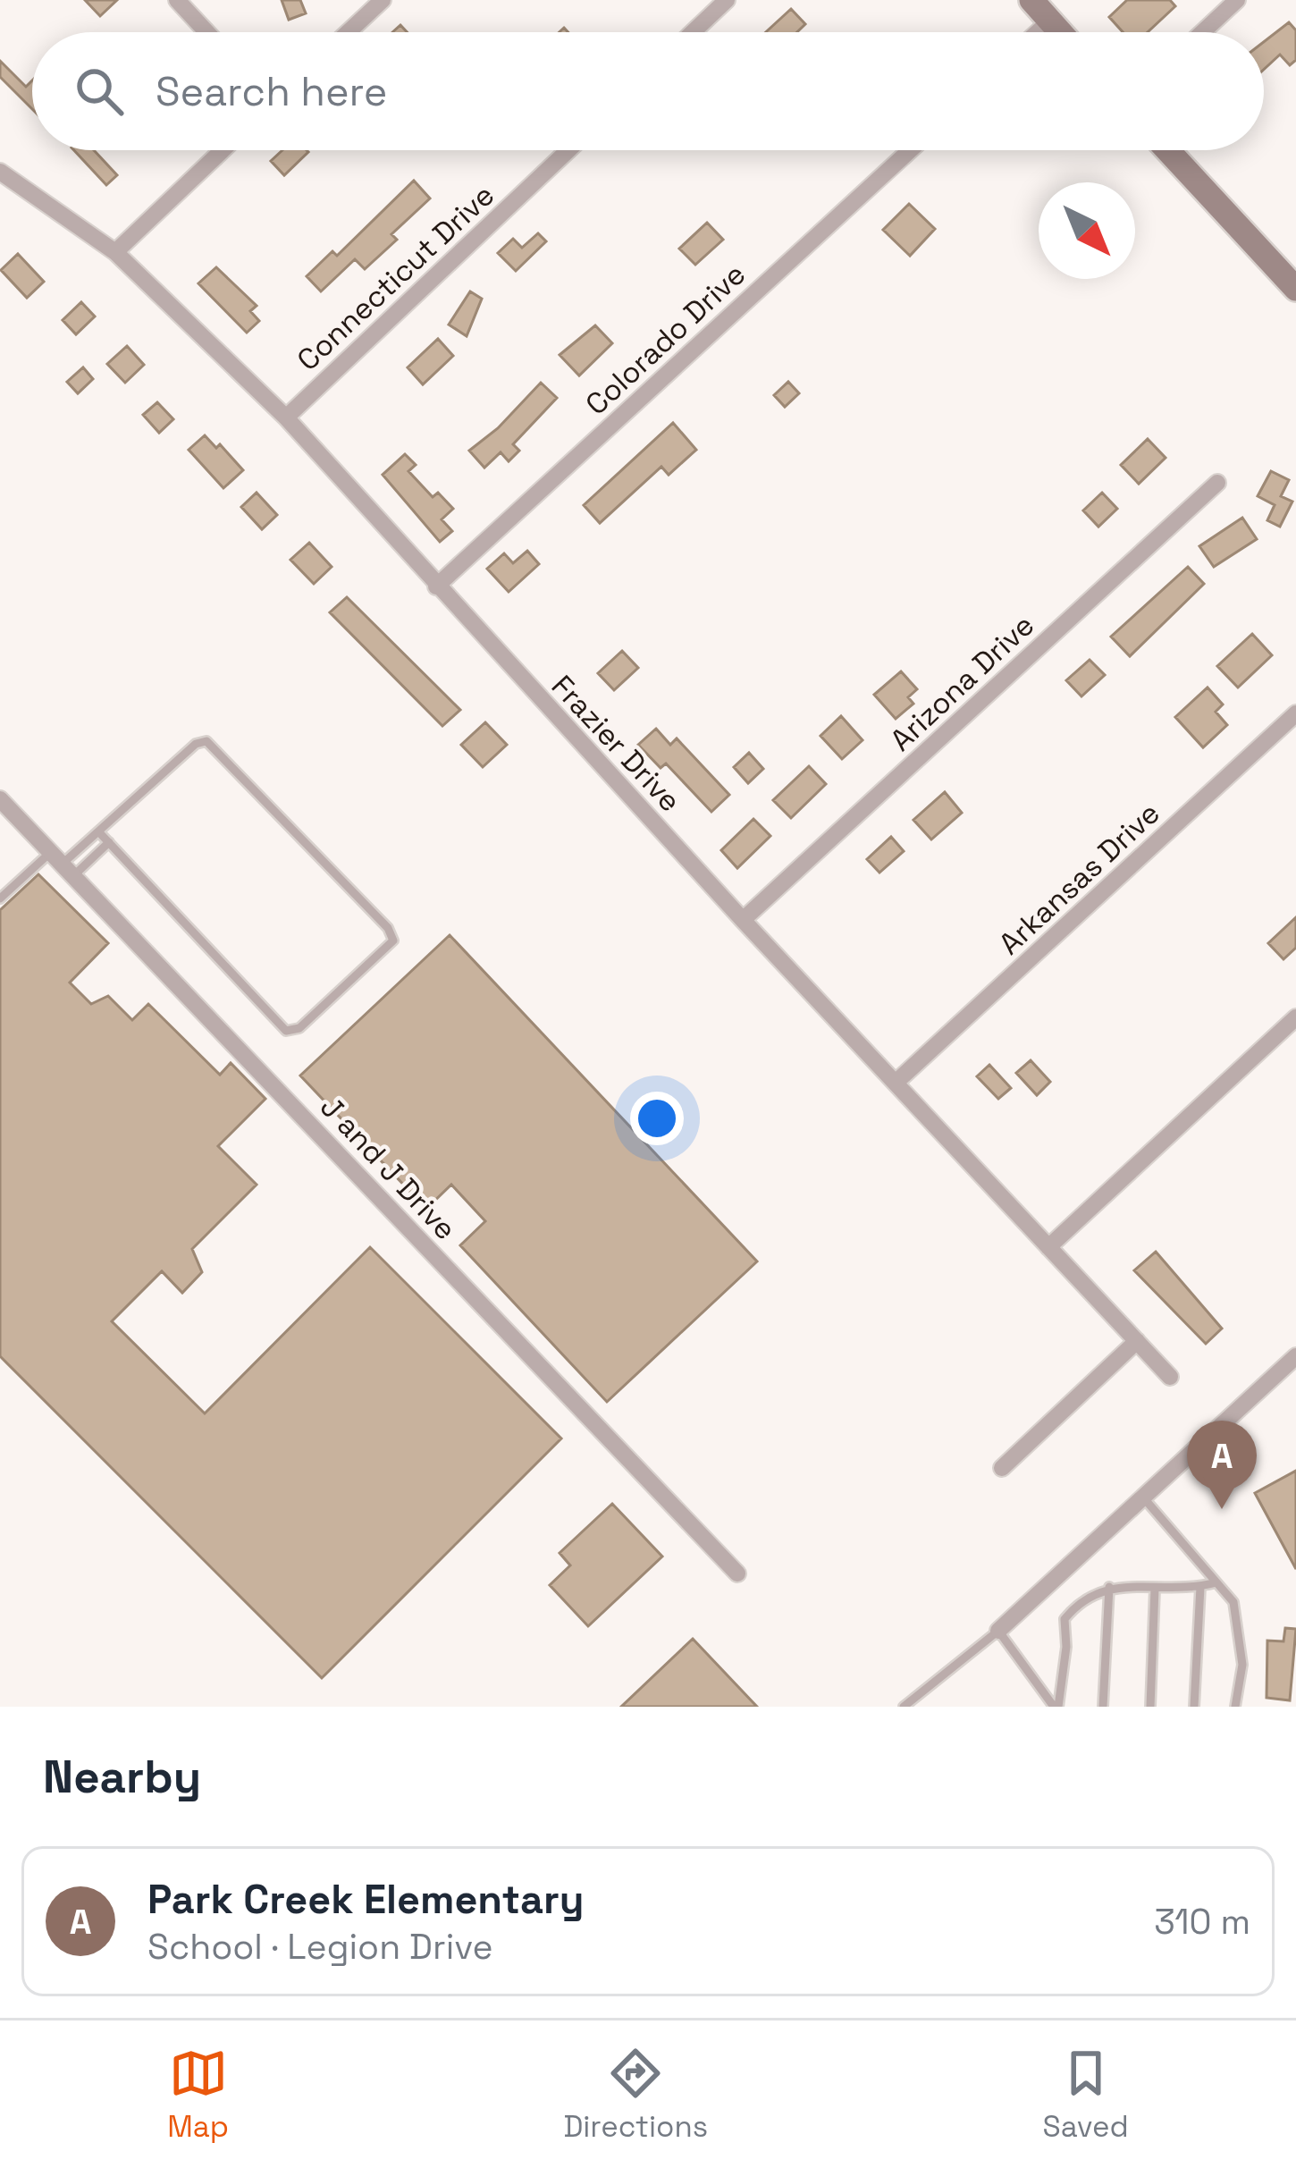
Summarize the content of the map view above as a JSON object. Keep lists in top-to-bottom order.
{
  "streets": {
    "street": [
      "Connecticut Drive",
      "Colorado Drive",
      "Arizona Drive",
      "Frazier Drive",
      "Arkansas Drive",
      "J and J Drive"
    ]
  },
  "crossings": [
    ["Connecticut Drive", "Frazier Drive"],
    ["Colorado Drive", "Frazier Drive"],
    ["Arizona Drive", "Frazier Drive"],
    ["Frazier Drive", "Arkansas Drive"]
  ],
  "north": "bottom right",
  "page": {
    "search": "Search here",
    "pins": "A",
    "heading": "Nearby",
    "list": [
      {
        "mark": "A",
        "name": "Park Creek Elementary",
        "note": "School · Legion Drive",
        "value": "310 m"
      }
    ],
    "nav": ["Map", "Directions", "Saved"]
  }
}
